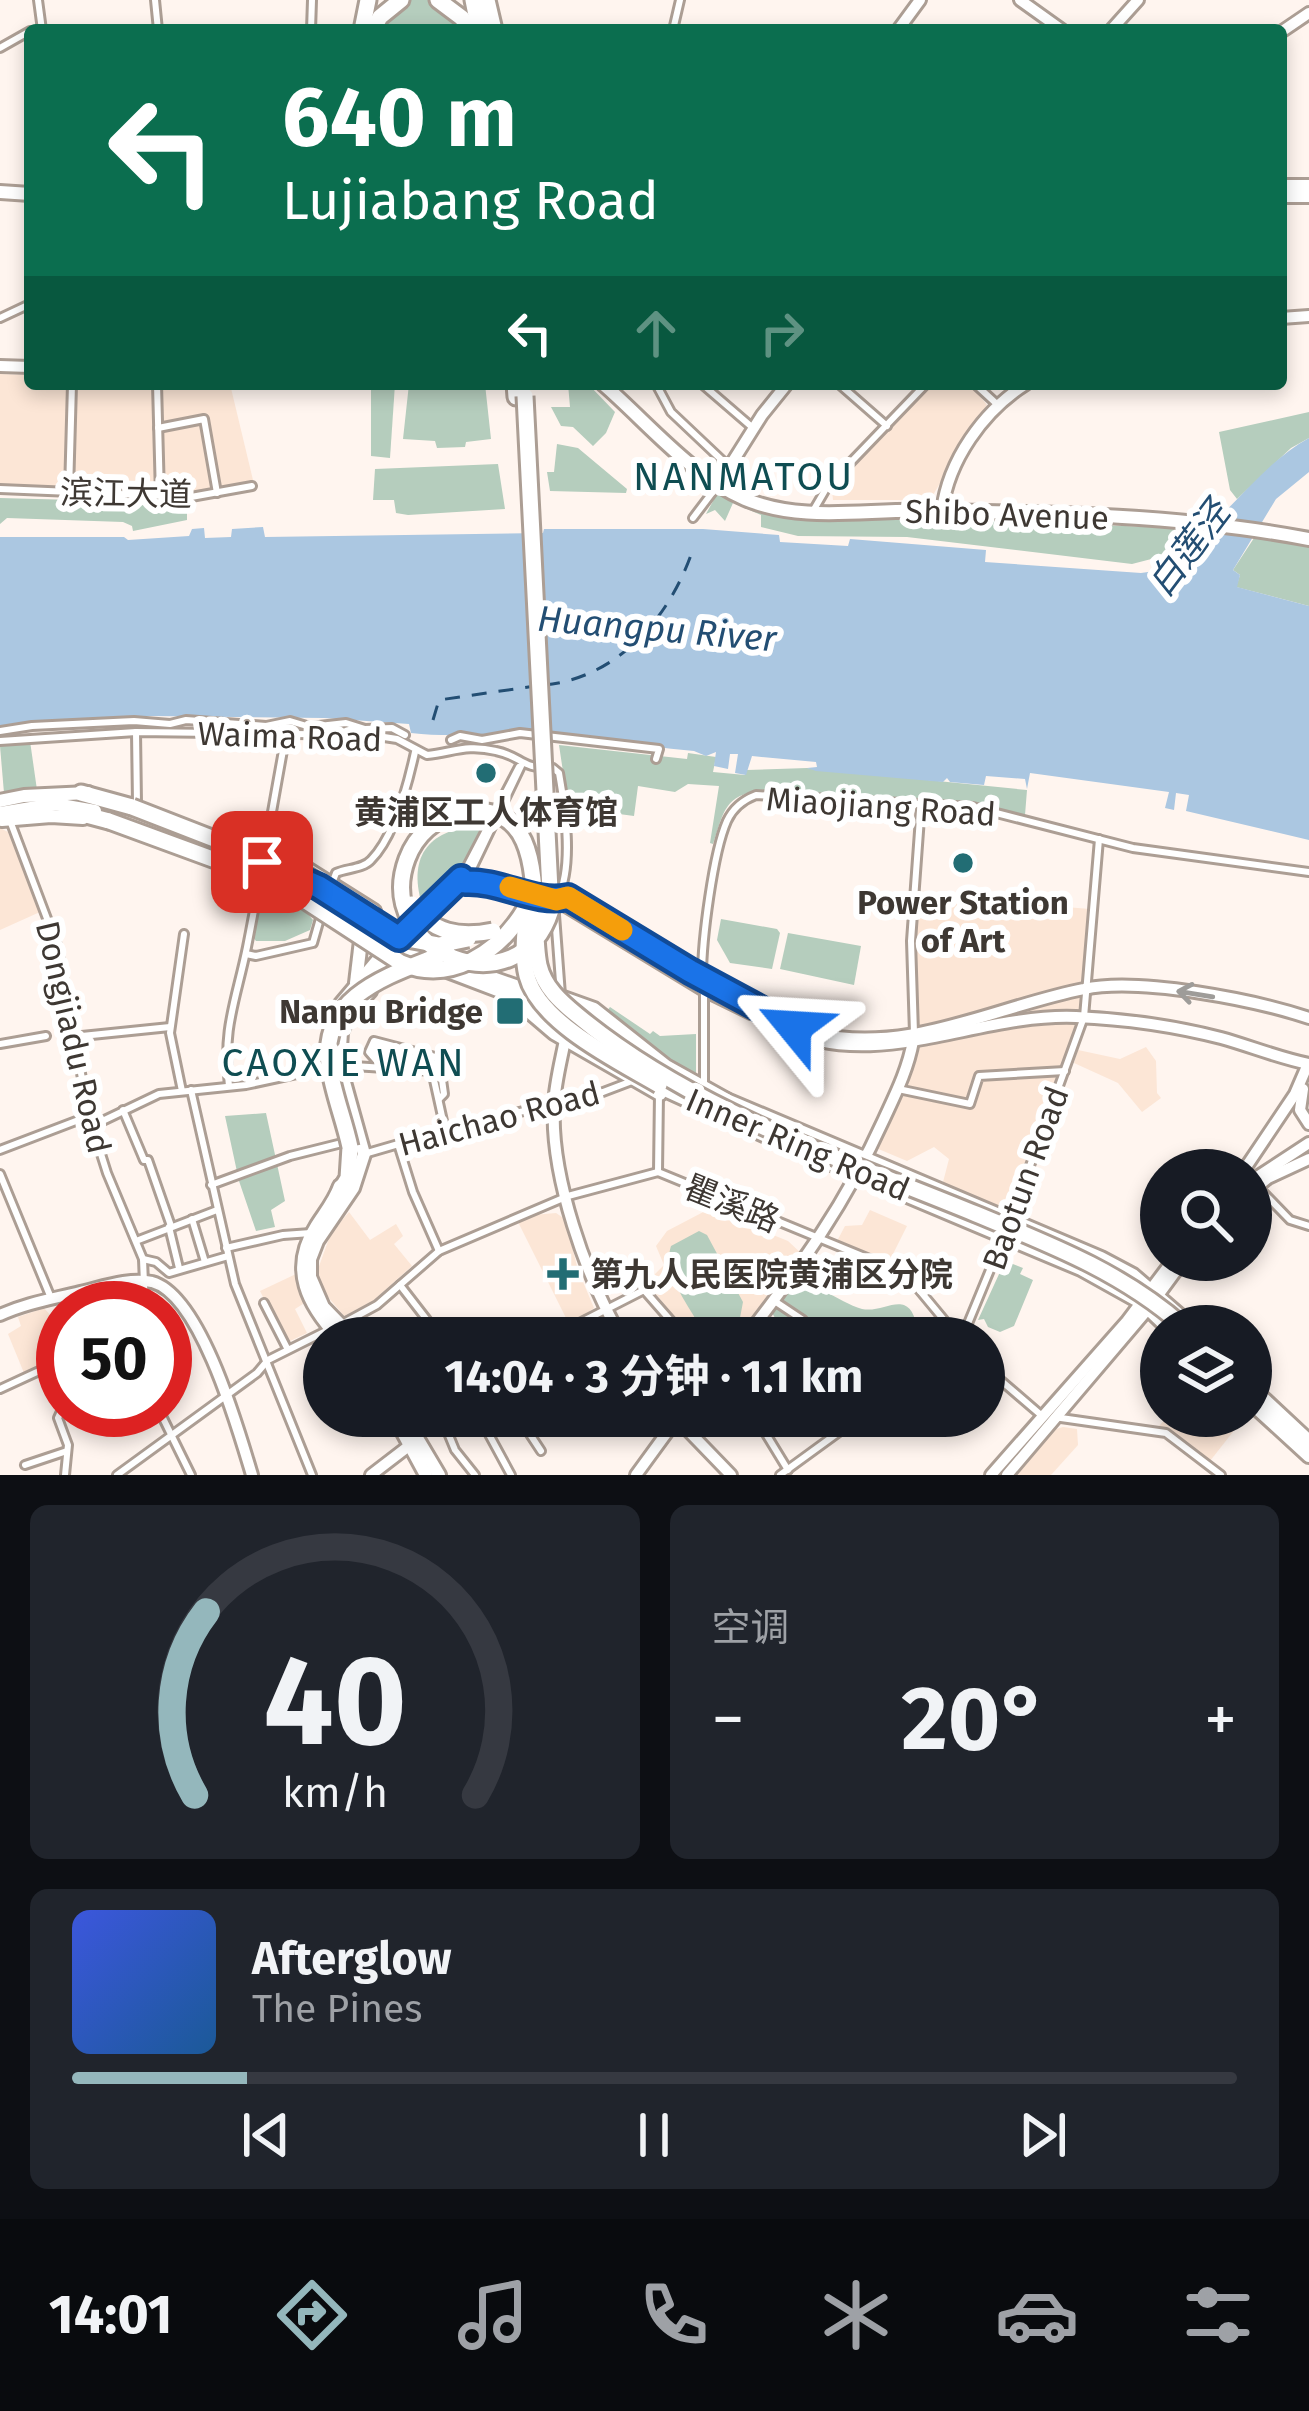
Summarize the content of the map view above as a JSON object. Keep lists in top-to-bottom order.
{
  "streets": {
    "highway": ["Inner Ring Road"],
    "main road": ["Shibo Avenue"],
    "street": [
      "滨江大道",
      "Waima Road",
      "Miaojiang Road",
      "Dongjiadu Road",
      "Haichao Road",
      "Baotun Road",
      "瞿溪路"
    ]
  },
  "crossings": [
    ["Miaojiang Road", "Baotun Road"],
    ["Haichao Road", "Inner Ring Road"]
  ],
  "districts": ["NANMATOU", "CAOXIE WAN"],
  "water": ["白莲泾", "Huangpu River"],
  "places": {
    "other": ["黄浦区工人体育馆", "Power Station of Art"],
    "transit": ["Nanpu Bridge"],
    "health": ["第九人民医院黄浦区分院"]
  },
  "page": {
    "turn": ["640 m", "Lujiabang Road"],
    "limit": "50",
    "trip": "14:04 · 3 分钟 · 1.1 km",
    "tile": "空调",
    "heat": ["−", "20°", "+"],
    "song": ["Afterglow", "The Pines"],
    "tabs": "14:01",
    "gauge": ["40", "km/h"]
  }
}
